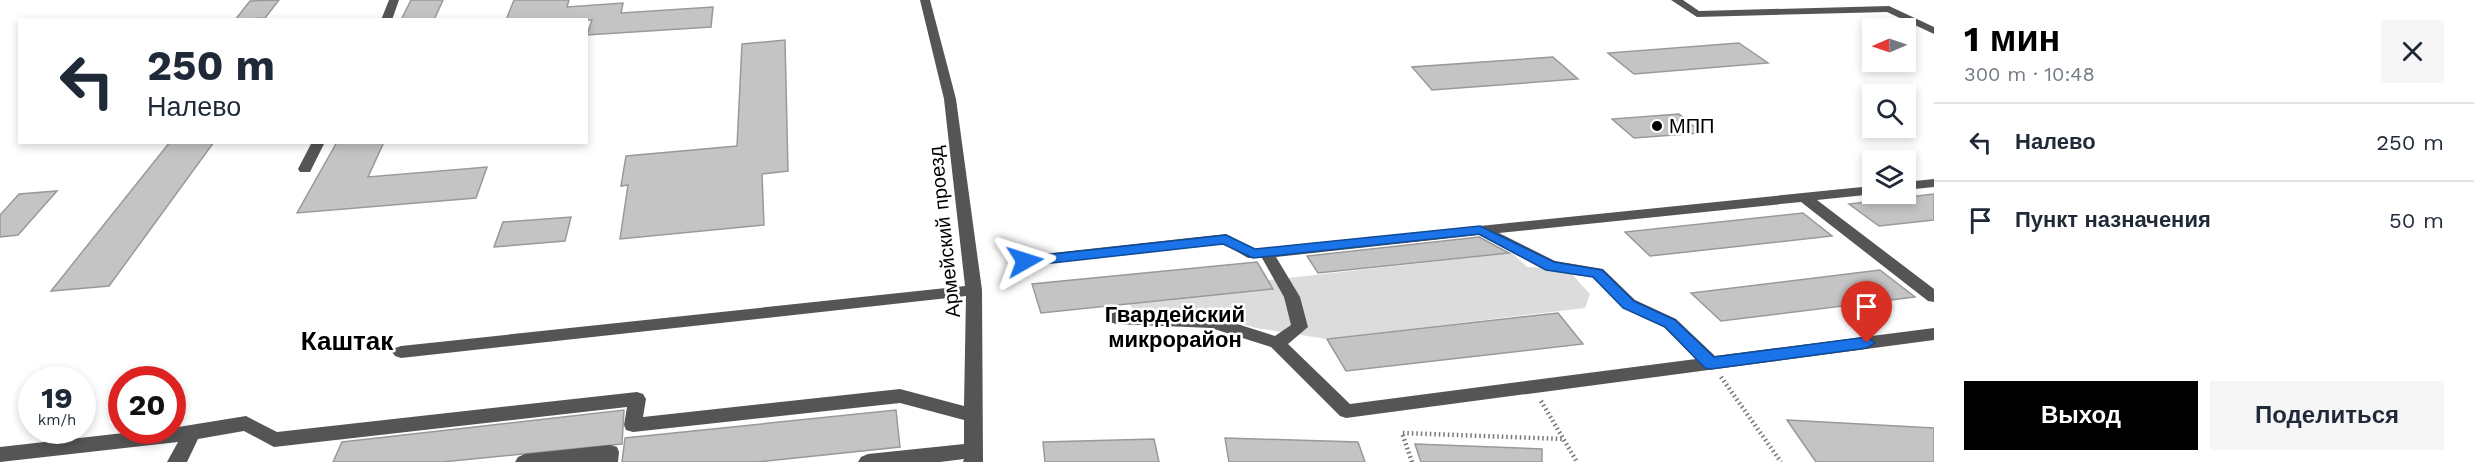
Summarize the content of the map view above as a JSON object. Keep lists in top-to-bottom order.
{
  "streets": {
    "street": ["Армейский проезд"]
  },
  "districts": ["Гвардейский микрорайон", "Каштак"],
  "places": ["МПП"],
  "north": "left",
  "page": {
    "heading": ["1 мин", "300 m · 10:48"],
    "turn": ["250 m", "Налево"],
    "list": [
      {
        "name": "Налево",
        "value": "250 m"
      },
      {
        "name": "Пункт назначения",
        "value": "50 m"
      }
    ],
    "speed": "19 km/h",
    "limit": "20",
    "buttons": ["Выход", "Поделиться"]
  }
}
